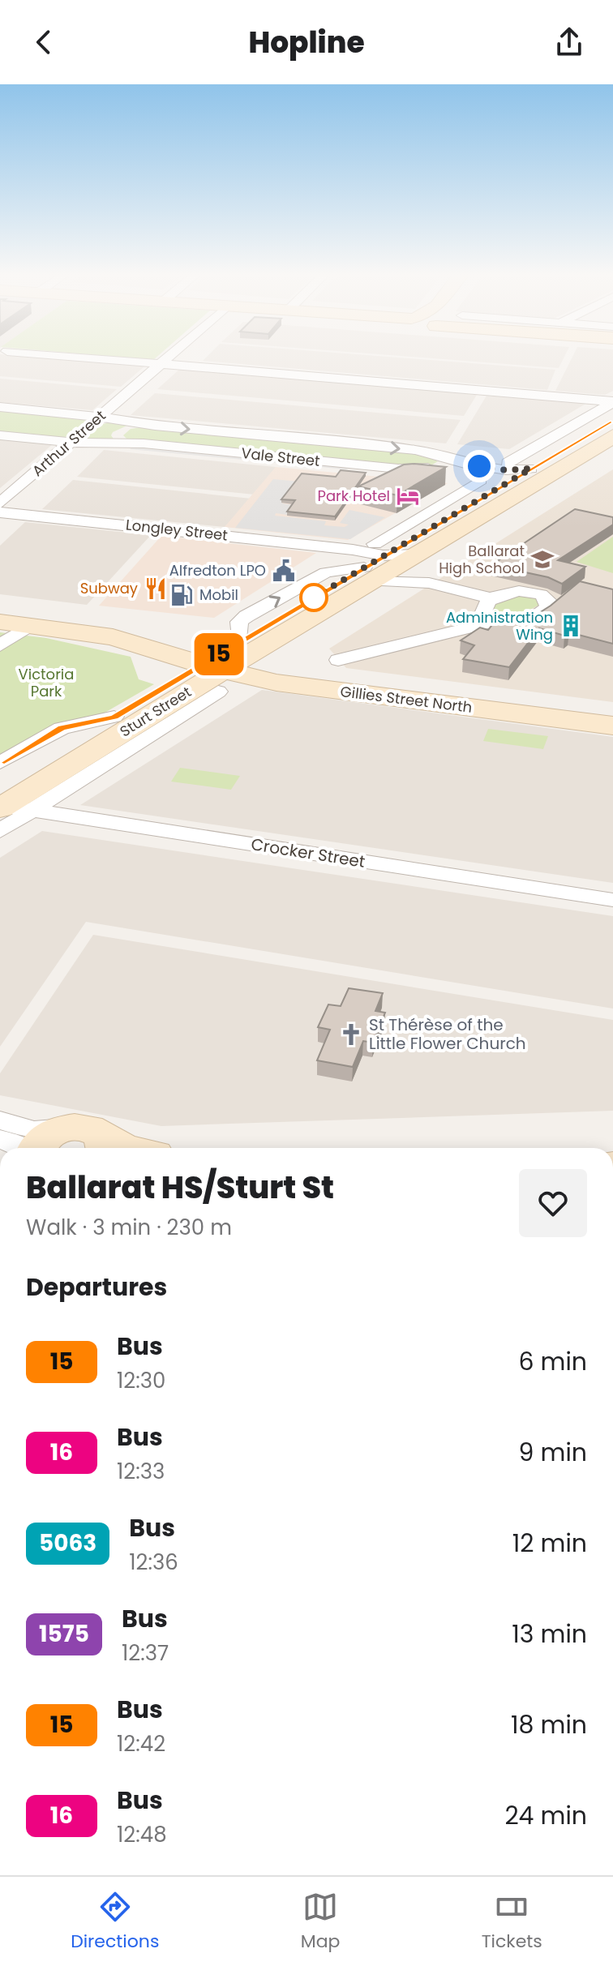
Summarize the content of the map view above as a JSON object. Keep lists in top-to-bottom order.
{
  "streets": {
    "main road": ["Gillies Street North", "Sturt Street"],
    "street": [
      "Arthur Street",
      "Vale Street",
      "Longley Street",
      "Crocker Street"
    ]
  },
  "crossings": [
    ["Arthur Street", "Vale Street"],
    ["Vale Street", "Sturt Street"],
    ["Longley Street", "Sturt Street"],
    ["Gillies Street North", "Sturt Street"],
    ["Sturt Street", "Crocker Street"]
  ],
  "parks": ["Victoria Park"],
  "places": {
    "hotel": ["Park Hotel"],
    "school or university": ["Ballarat High School"],
    "public building": ["Alfredton LPO"],
    "restaurant": ["Subway"],
    "fuel station": ["Mobil"],
    "building": ["Administration Wing"],
    "church": ["St Thérèse of the Little Flower Church"]
  },
  "lines": ["bus line 15"],
  "page": {
    "header": "Hopline",
    "on_map": "15",
    "heading": [
      ["Ballarat HS/Sturt St", "Walk · 3 min · 230 m"],
      "Departures"
    ],
    "list": [
      {
        "mark": "15",
        "name": "Bus",
        "note": "12:30",
        "value": "6 min"
      },
      {
        "mark": "16",
        "name": "Bus",
        "note": "12:33",
        "value": "9 min"
      },
      {
        "mark": "5063",
        "name": "Bus",
        "note": "12:36",
        "value": "12 min"
      },
      {
        "mark": "1575",
        "name": "Bus",
        "note": "12:37",
        "value": "13 min"
      },
      {
        "mark": "15",
        "name": "Bus",
        "note": "12:42",
        "value": "18 min"
      },
      {
        "mark": "16",
        "name": "Bus",
        "note": "12:48",
        "value": "24 min"
      }
    ],
    "tabs": ["Directions", "Map", "Tickets"]
  }
}
